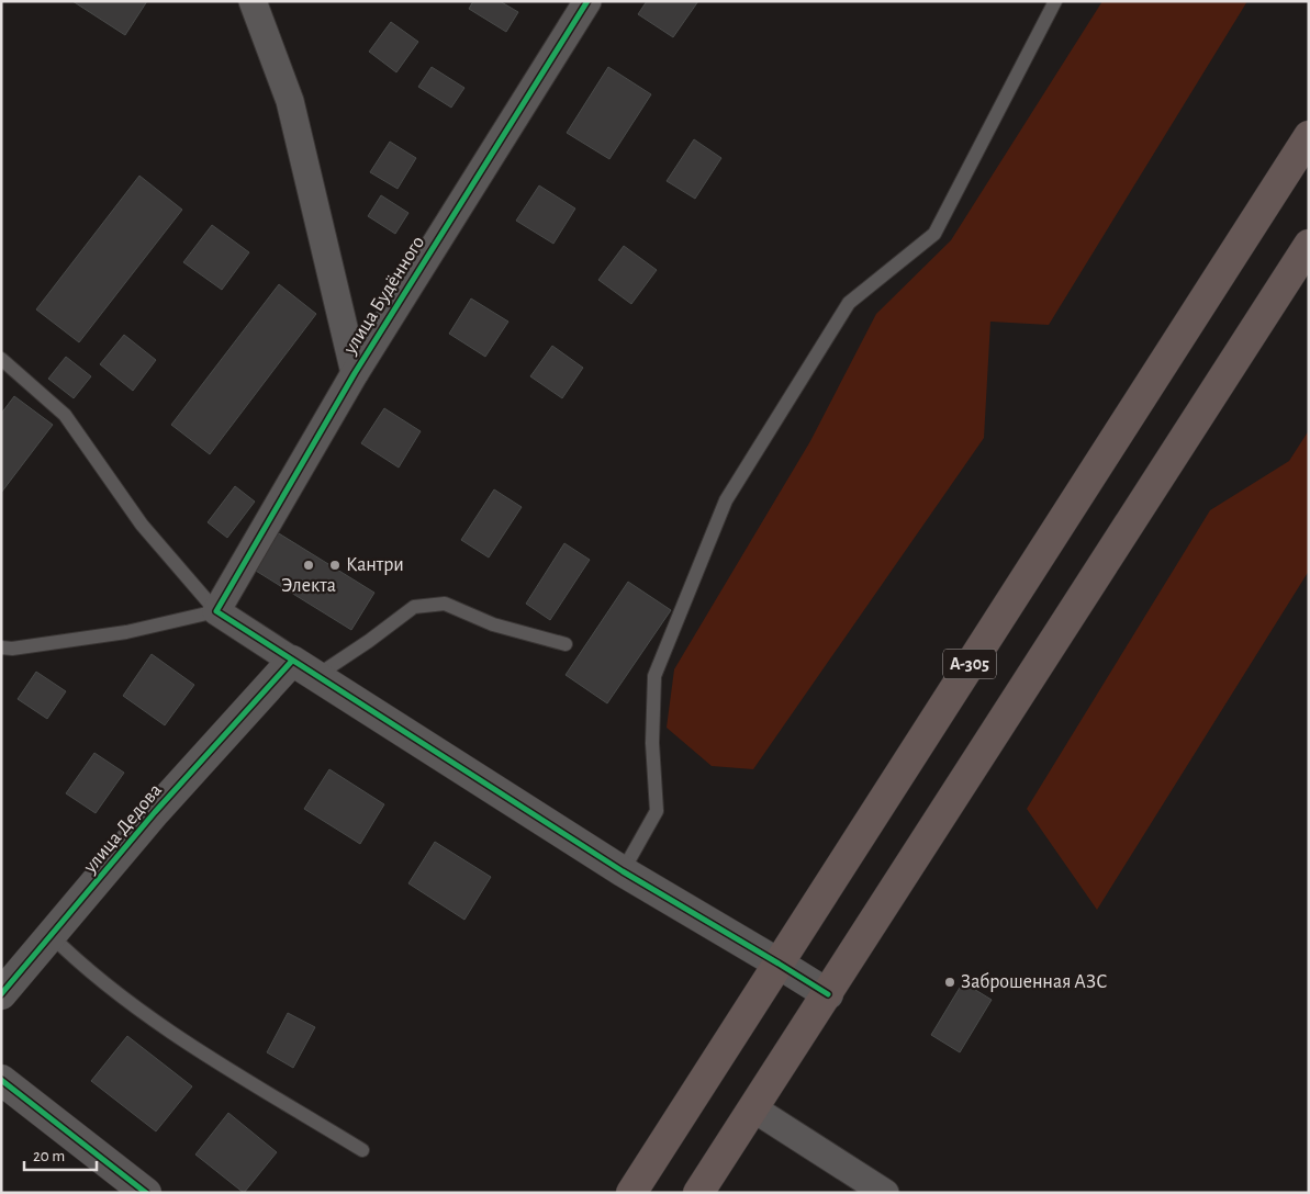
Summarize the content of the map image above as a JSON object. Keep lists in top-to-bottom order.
{
  "streets": {
    "highway": ["А-305"],
    "street": ["улица Будённого", "улица Дедова"]
  },
  "places": ["Электа", "Кантри", "Заброшенная АЗС"],
  "scale_bar": "20 m"
}
